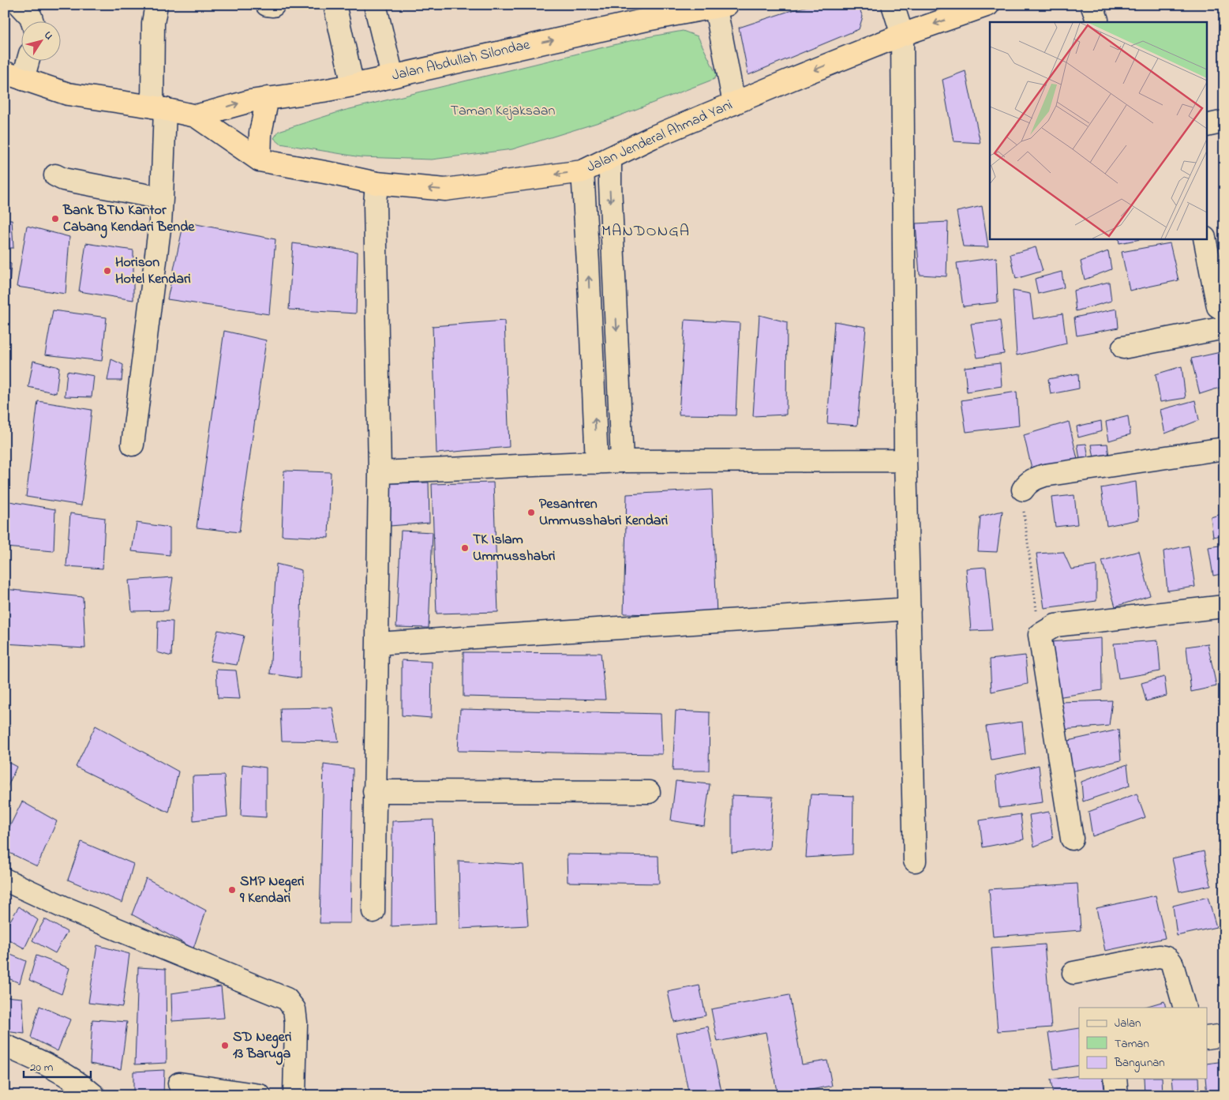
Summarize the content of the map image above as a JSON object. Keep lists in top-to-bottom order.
{
  "streets": {
    "highway": ["Jalan Abdullah Silondae", "Jalan Jenderal Ahmad Yani"]
  },
  "crossings": [
    ["Jalan Abdullah Silondae", "Jalan Jenderal Ahmad Yani"]
  ],
  "one_way": ["Jalan Abdullah Silondae", "Jalan Jenderal Ahmad Yani"],
  "districts": ["MANDONGA"],
  "parks": ["Taman Kejaksaan"],
  "places": [
    "Bank BTN Kantor Cabang Kendari Bende",
    "Horison Hotel Kendari",
    "Pesantren Ummusshabri Kendari",
    "TK Islam Ummusshabri",
    "SMP Negeri 9 Kendari",
    "SD Negeri 13 Baruga"
  ],
  "legend": ["Jalan", "Taman", "Bangunan"],
  "scale_bar": "20 m",
  "north": "top right"
}
